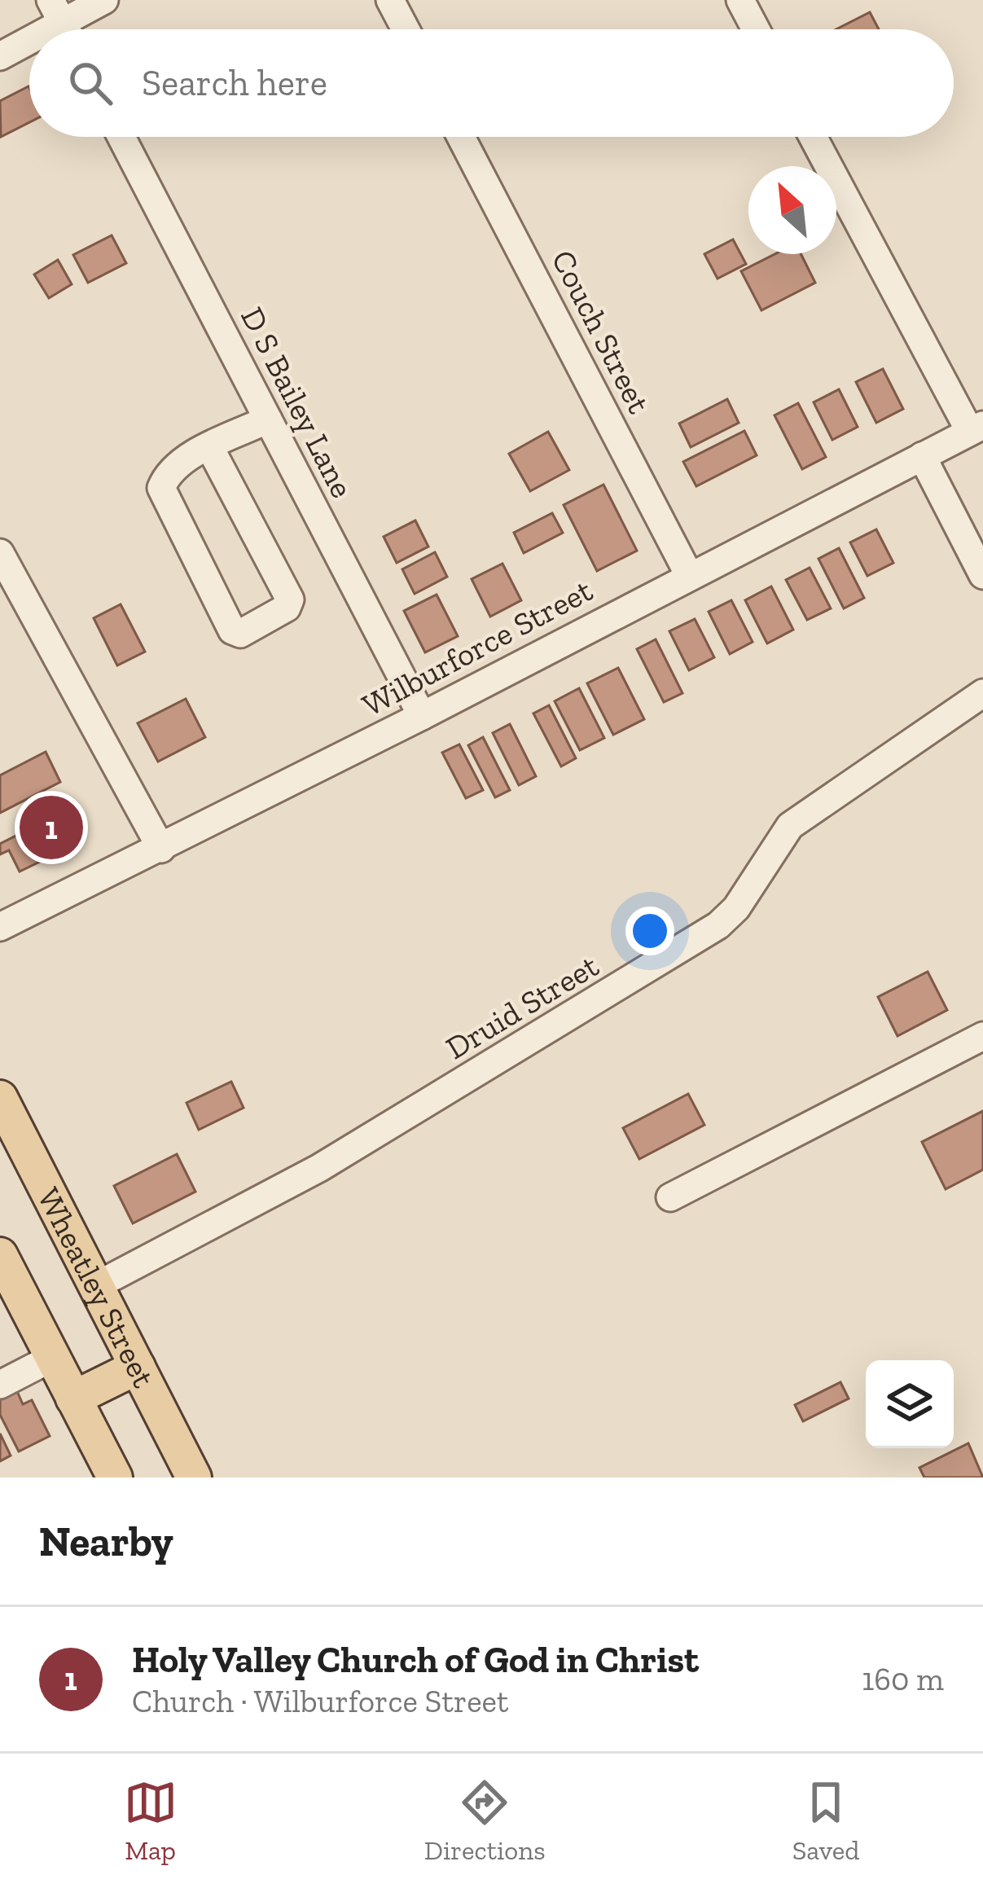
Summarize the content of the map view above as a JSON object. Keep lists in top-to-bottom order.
{
  "streets": {
    "main road": ["Wheatley Street"],
    "street": [
      "Couch Street",
      "D S Bailey Lane",
      "Wilburforce Street",
      "Druid Street"
    ]
  },
  "crossings": [
    ["Couch Street", "Wilburforce Street"],
    ["D S Bailey Lane", "Wilburforce Street"],
    ["Druid Street", "Wheatley Street"]
  ],
  "north": "top left",
  "page": {
    "search": "Search here",
    "pins": "1",
    "heading": "Nearby",
    "list": [
      {
        "mark": "1",
        "name": "Holy Valley Church of God in Christ",
        "note": "Church · Wilburforce Street",
        "value": "160 m"
      }
    ],
    "nav": ["Map", "Directions", "Saved"]
  }
}
